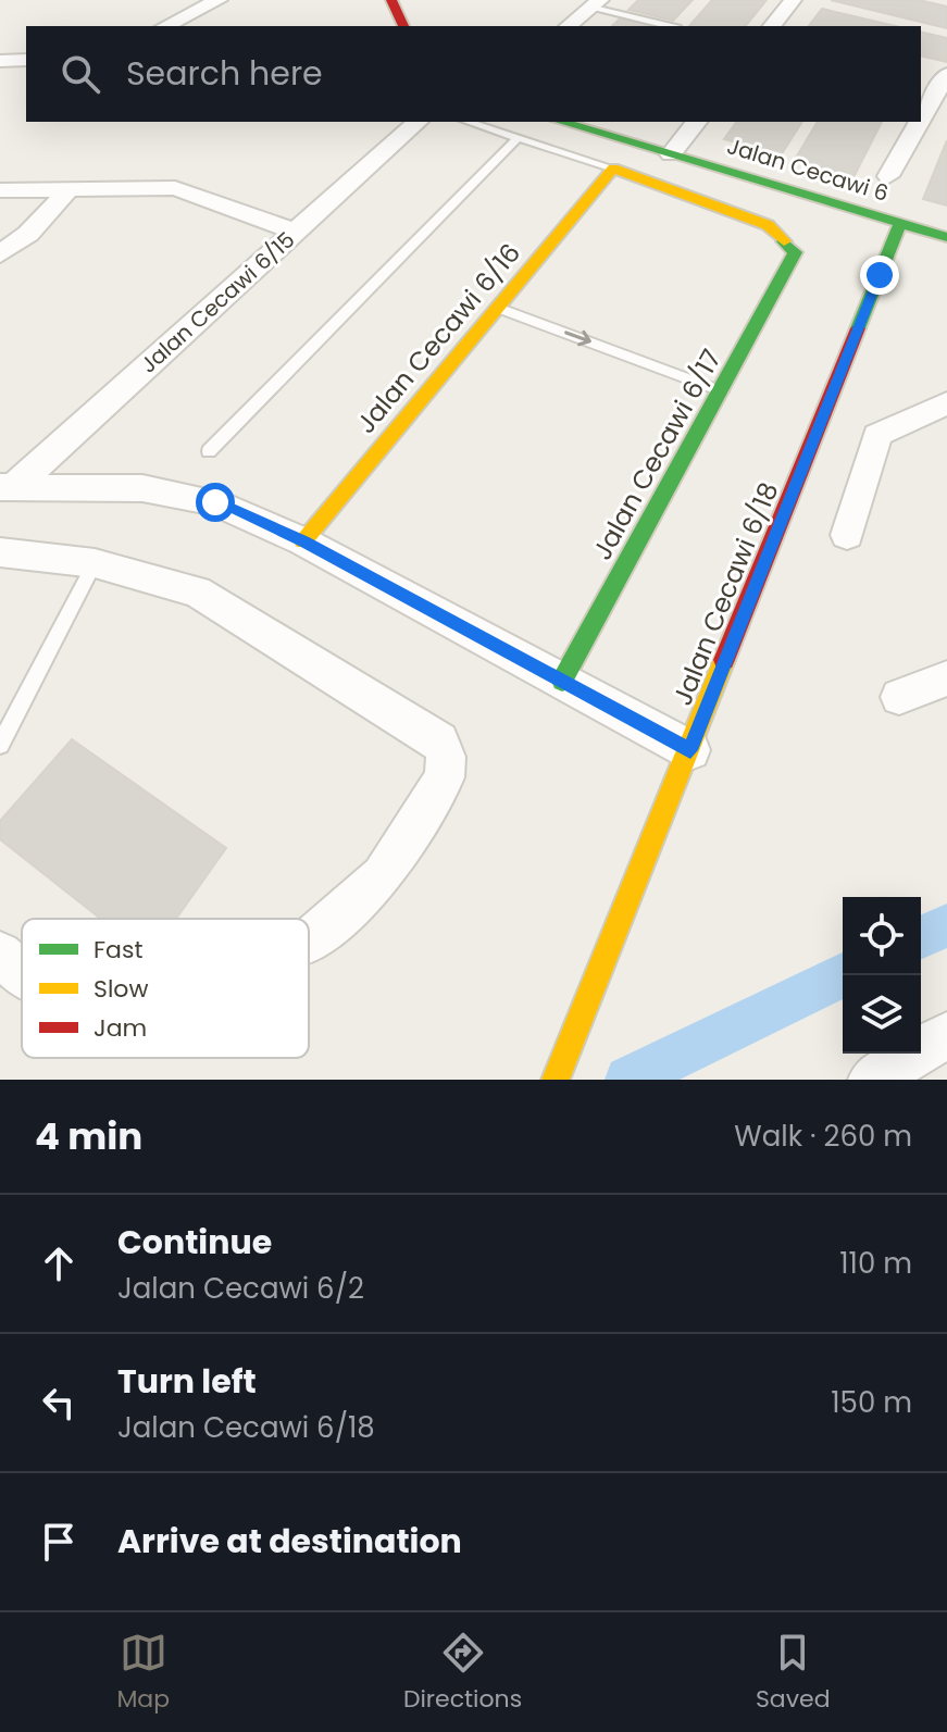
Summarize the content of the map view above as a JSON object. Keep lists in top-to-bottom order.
{
  "streets": {
    "street": [
      "Jalan Cecawi 6",
      "Jalan Cecawi 6/15",
      "Jalan Cecawi 6/16",
      "Jalan Cecawi 6/17",
      "Jalan Cecawi 6/18"
    ]
  },
  "crossings": [
    ["Jalan Cecawi 6", "Jalan Cecawi 6/18"],
    ["Jalan Cecawi 6/16", "Jalan Cecawi 6/17"]
  ],
  "legend": ["Fast", "Slow", "Jam"],
  "page": {
    "search": "Search here",
    "heading": ["4 min", "Walk · 260 m"],
    "list": [
      ["Continue", "Jalan Cecawi 6/2", "110 m"],
      ["Turn left", "Jalan Cecawi 6/18", "150 m"],
      "Arrive at destination"
    ],
    "nav": ["Map", "Directions", "Saved"]
  }
}
